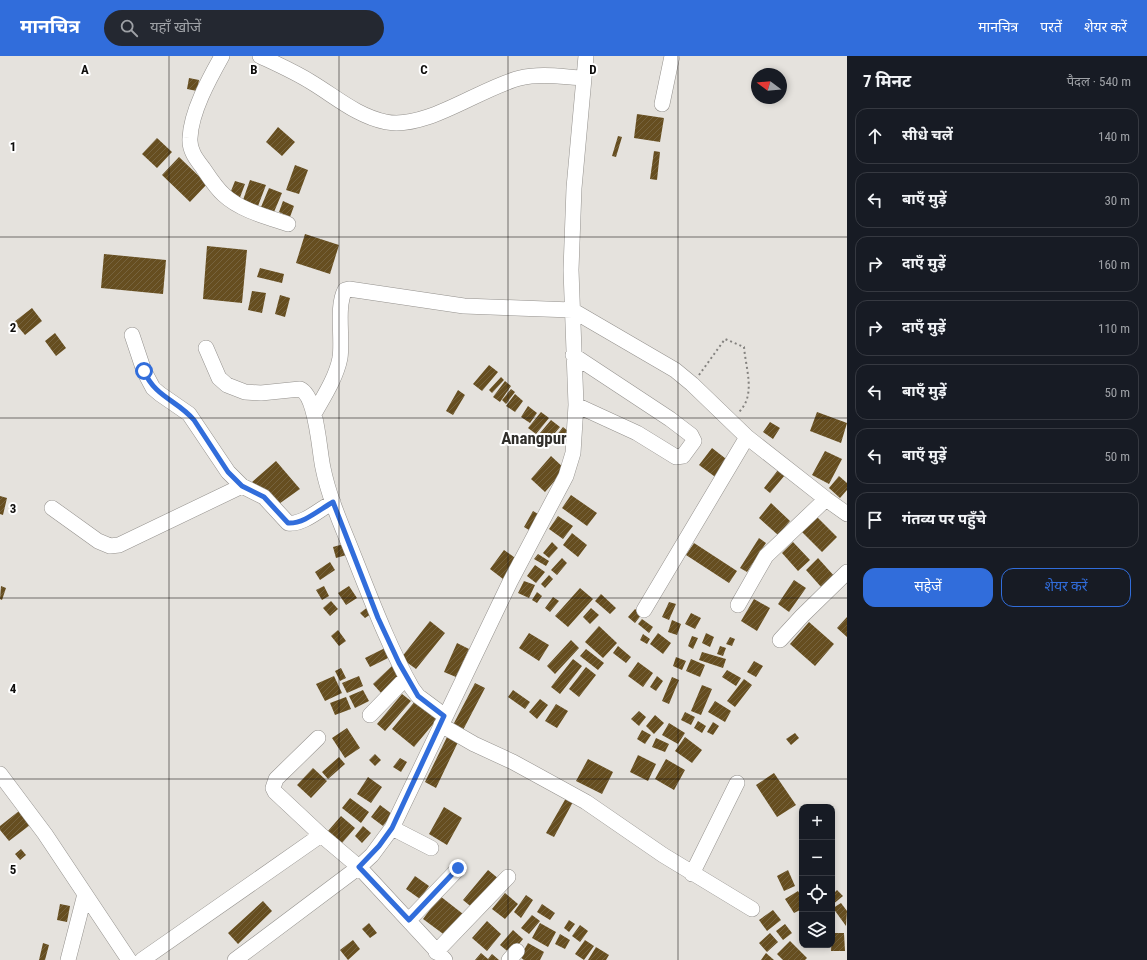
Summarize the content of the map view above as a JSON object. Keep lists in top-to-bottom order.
{
  "districts": ["Anangpur"],
  "north": "left",
  "page": {
    "header": "मानचित्र",
    "search": "यहाँ खोजें",
    "nav": ["मानचित्र", "परतें", "शेयर करें"],
    "heading": ["7 मिनट", "पैदल · 540 m"],
    "list": [
      ["सीधे चलें", "140 m"],
      ["बाएँ मुड़ें", "30 m"],
      ["दाएँ मुड़ें", "160 m"],
      ["दाएँ मुड़ें", "110 m"],
      ["बाएँ मुड़ें", "50 m"],
      ["बाएँ मुड़ें", "50 m"],
      "गंतव्य पर पहुँचे"
    ],
    "buttons": ["सहेजें", "शेयर करें"],
    "map_buttons": ["+", "−"]
  },
  "grid": {
    "columns": [
      "A",
      "B",
      "C",
      "D"
    ],
    "rows": [
      "1",
      "2",
      "3",
      "4",
      "5"
    ]
  }
}
